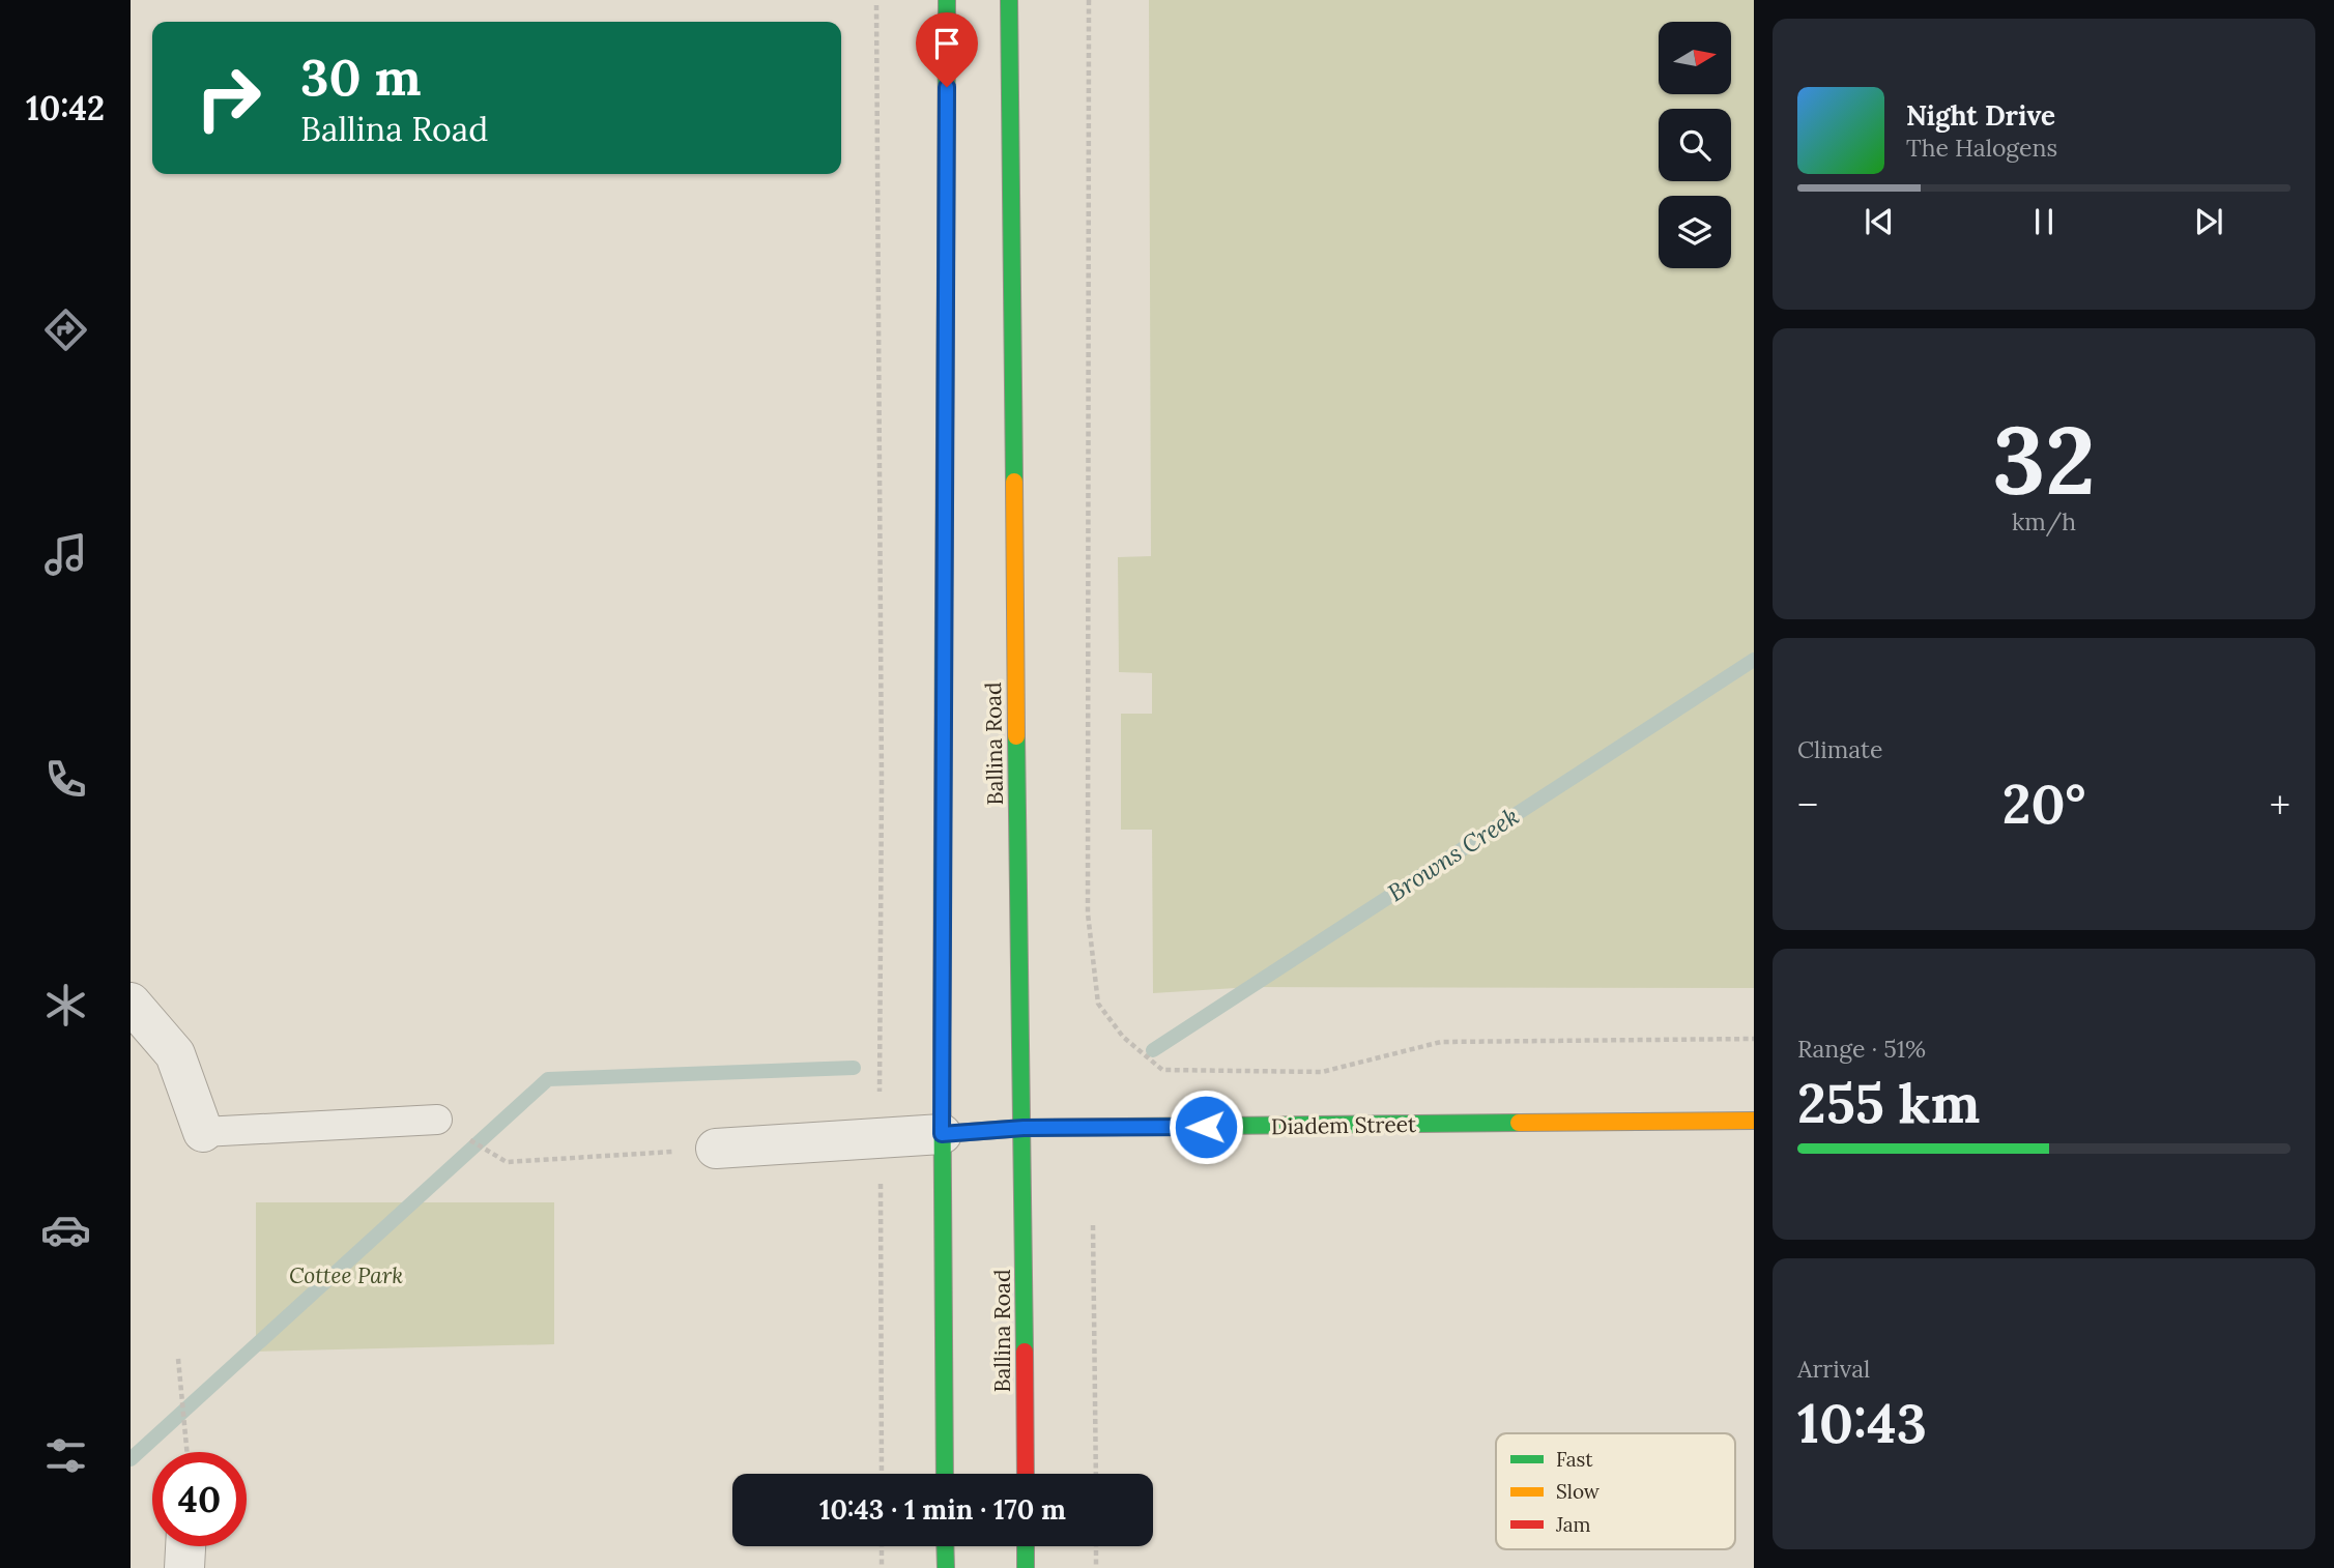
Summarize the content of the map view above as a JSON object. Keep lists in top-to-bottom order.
{
  "streets": {
    "main road": ["Ballina Road", "Diadem Street"]
  },
  "crossings": [
    ["Ballina Road", "Diadem Street"]
  ],
  "water": ["Browns Creek"],
  "parks": ["Cottee Park"],
  "legend": ["Fast", "Slow", "Jam"],
  "north": "right",
  "page": {
    "tabs": "10:42",
    "turn": ["30 m", "Ballina Road"],
    "song": ["Night Drive", "The Halogens"],
    "tile": [
      ["32", "km/h"],
      "Climate",
      ["Range · 51%", "255 km"],
      ["Arrival", "10:43"]
    ],
    "heat": ["−", "20°", "+"],
    "limit": "40",
    "trip": "10:43 · 1 min · 170 m"
  }
}
